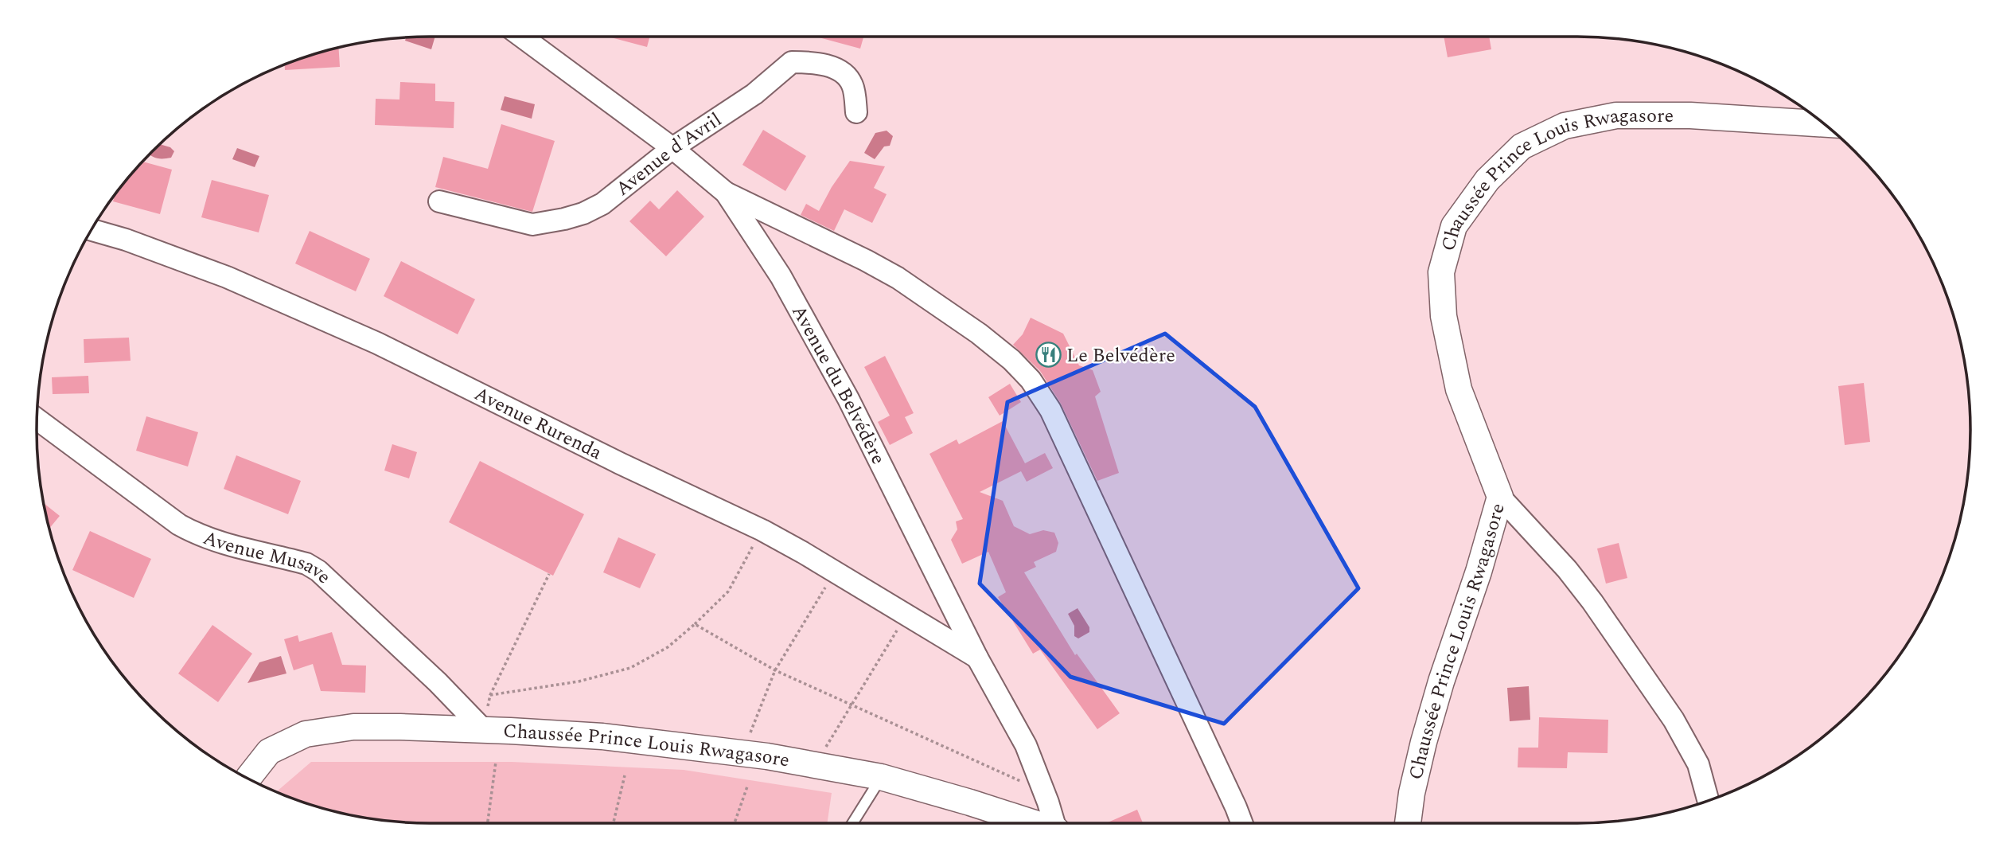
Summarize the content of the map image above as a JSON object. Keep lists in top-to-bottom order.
{
  "streets": {
    "street": [
      "Avenue d'Avril",
      "Chaussée Prince Louis Rwagasore",
      "Avenue du Belvédère",
      "Avenue Rurenda",
      "Avenue Musave"
    ]
  },
  "crossings": [
    ["Avenue d'Avril", "Avenue du Belvédère"],
    ["Chaussée Prince Louis Rwagasore", "Avenue Musave"],
    ["Avenue du Belvédère", "Avenue Rurenda"]
  ],
  "places": {
    "restaurant": ["Le Belvédère"]
  }
}
